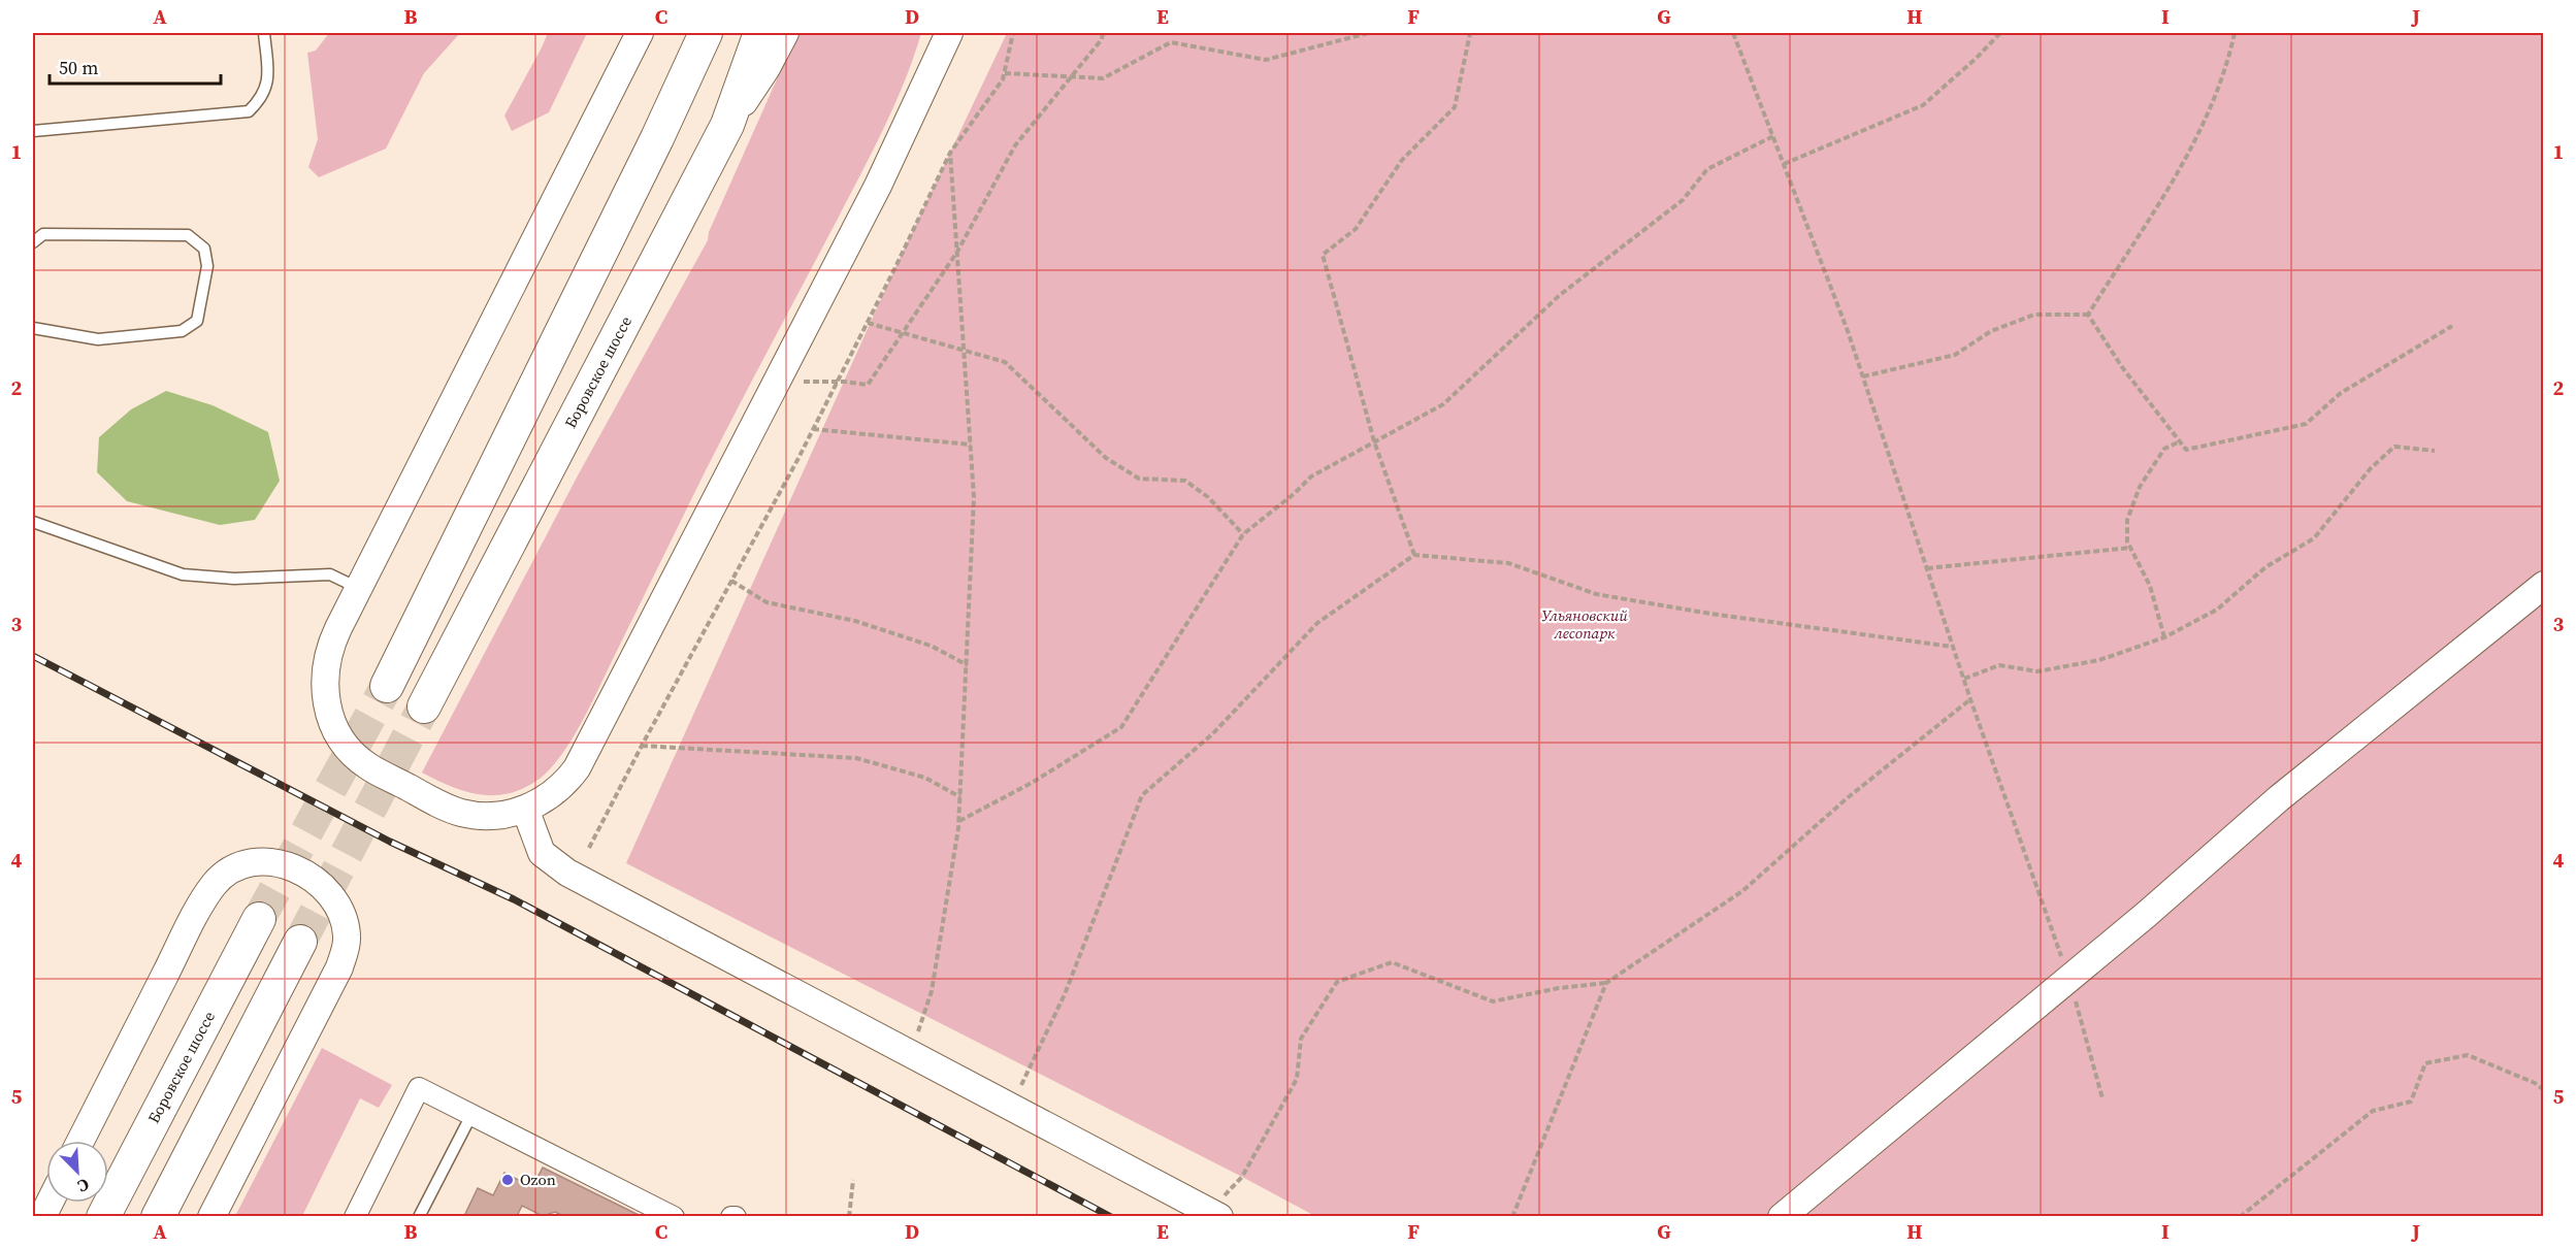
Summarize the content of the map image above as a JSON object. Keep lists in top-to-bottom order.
{
  "streets": {
    "main road": ["Боровское шоссе"]
  },
  "parks": ["Ульяновский лесопарк"],
  "places": ["Ozon"],
  "scale_bar": "50 m",
  "north": "bottom right",
  "grid": {
    "columns": [
      "A",
      "B",
      "C",
      "D",
      "E",
      "F",
      "G",
      "H",
      "I",
      "J"
    ],
    "rows": [
      "1",
      "2",
      "3",
      "4",
      "5"
    ]
  }
}
